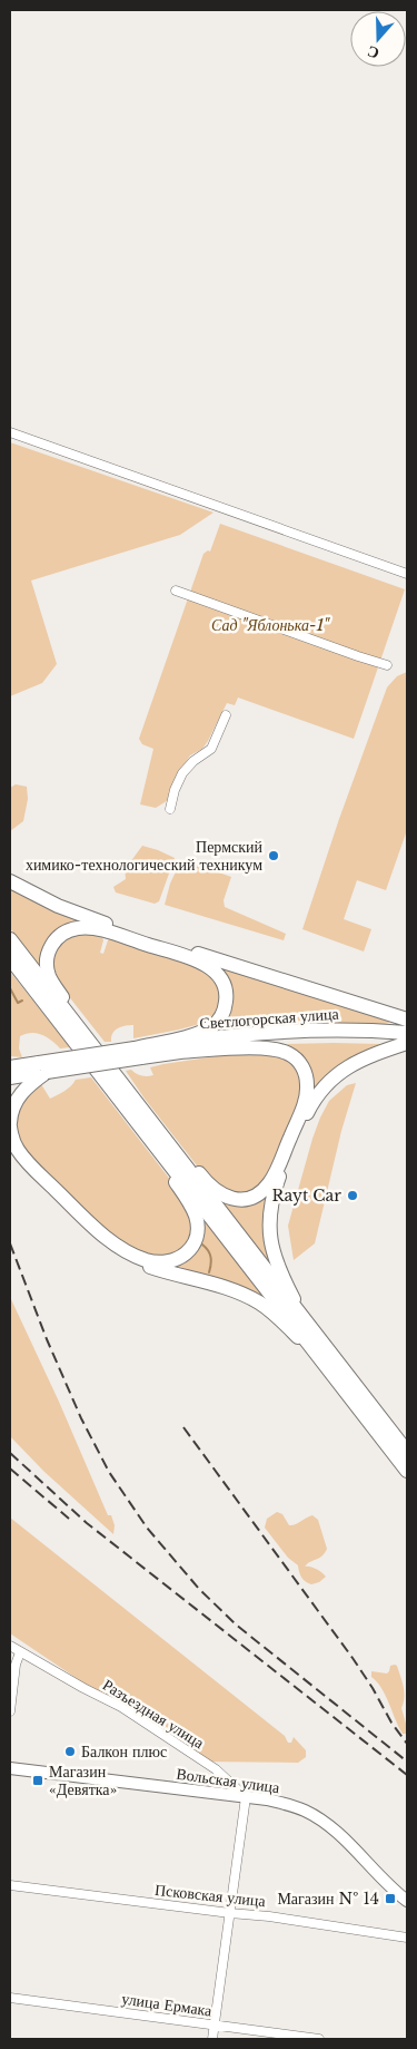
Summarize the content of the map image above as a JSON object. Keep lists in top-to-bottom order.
{
  "streets": {
    "main road": ["Светлогорская улица"],
    "street": [
      "Разъездная улица",
      "Вольская улица",
      "Псковская улица",
      "улица Ермака"
    ]
  },
  "crossings": [
    ["Разъездная улица", "Вольская улица"]
  ],
  "parks": ["Сад \"Яблонька-1\""],
  "places": {
    "other": ["Пермский химико-технологический техникум", "Rayt Car", "Балкон плюс"],
    "transit": ["Магазин «Девятка»", "Магазин № 14"]
  },
  "north": "bottom"
}
